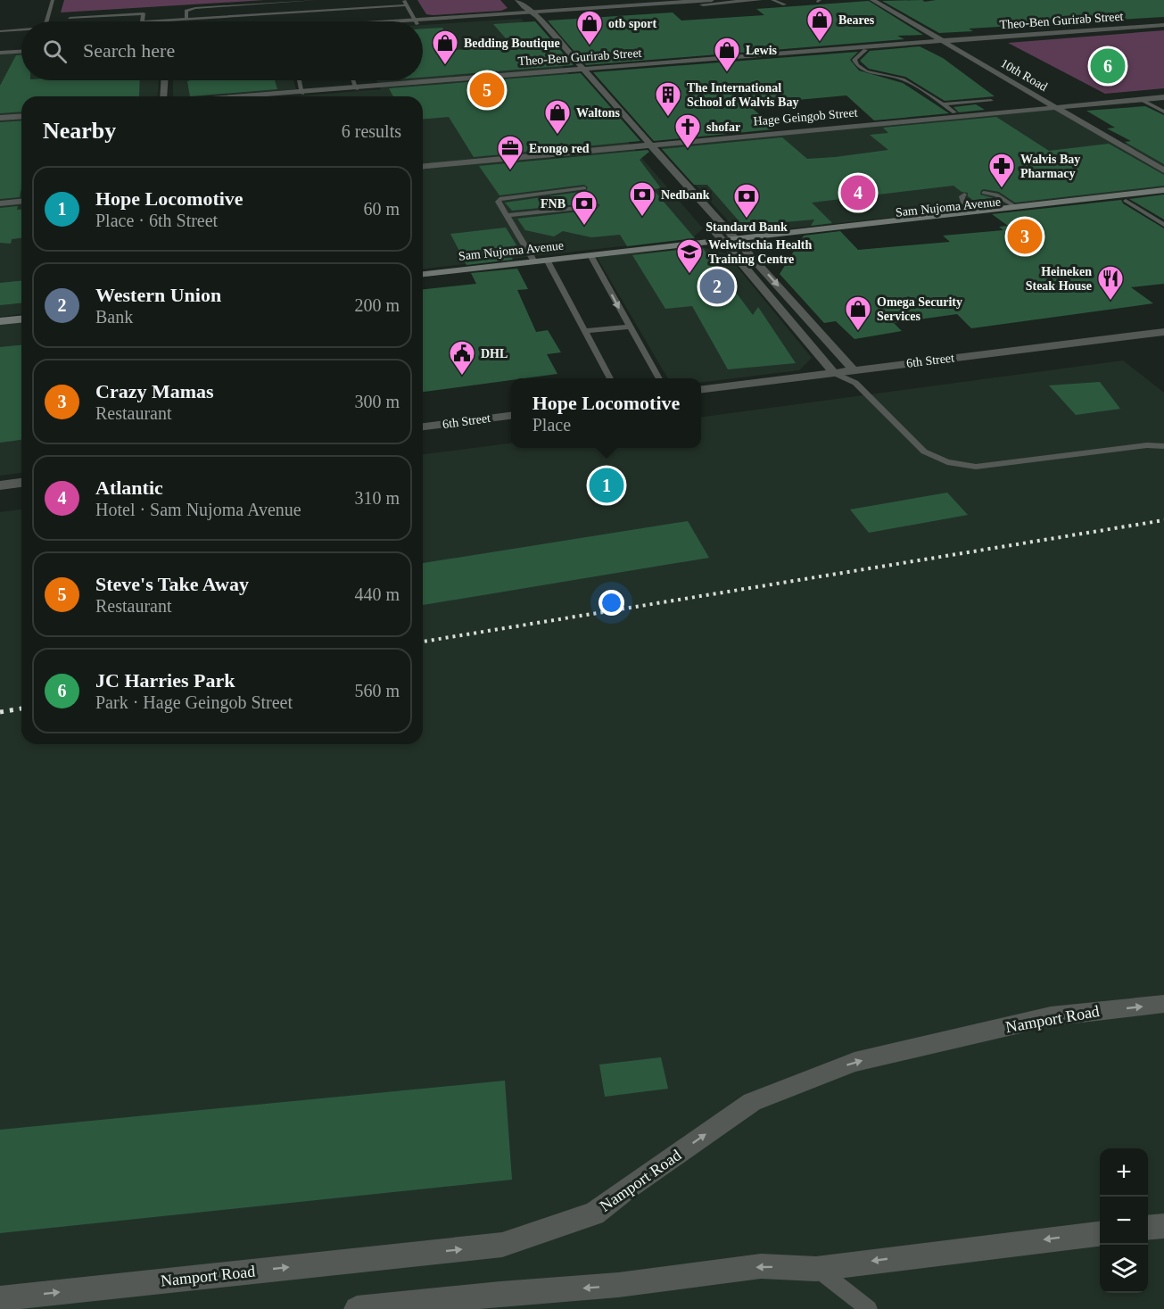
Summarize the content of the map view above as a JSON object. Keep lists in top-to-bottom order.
{
  "streets": {
    "main road": ["Sam Nujoma Avenue"],
    "street": [
      "Theo-Ben Gurirab Street",
      "10th Road",
      "Hage Geingob Street",
      "6th Street",
      "Namport Road"
    ]
  },
  "crossings": [
    ["Theo-Ben Gurirab Street", "10th Road"],
    ["10th Road", "Hage Geingob Street"]
  ],
  "places": {
    "shop": [
      "Beares",
      "otb sport",
      "Bedding Boutique",
      "Lewis",
      "Waltons",
      "Omega Security Services"
    ],
    "building": ["The International School of Walvis Bay"],
    "church": ["shofar"],
    "office": ["Erongo red"],
    "pharmacy": ["Walvis Bay Pharmacy"],
    "bank": ["Nedbank", "Standard Bank", "FNB"],
    "school or university": ["Welwitschia Health Training Centre"],
    "restaurant": ["Heineken Steak House"],
    "public building": ["DHL"]
  },
  "page": {
    "search": "Search here",
    "pins": [
      "6",
      "5",
      "4",
      "3",
      "2",
      "1"
    ],
    "heading": ["Nearby", "6 results"],
    "list": [
      {
        "mark": "1",
        "name": "Hope Locomotive",
        "note": "Place · 6th Street",
        "value": "60 m"
      },
      {
        "mark": "2",
        "name": "Western Union",
        "note": "Bank",
        "value": "200 m"
      },
      {
        "mark": "3",
        "name": "Crazy Mamas",
        "note": "Restaurant",
        "value": "300 m"
      },
      {
        "mark": "4",
        "name": "Atlantic",
        "note": "Hotel · Sam Nujoma Avenue",
        "value": "310 m"
      },
      {
        "mark": "5",
        "name": "Steve's Take Away",
        "note": "Restaurant",
        "value": "440 m"
      },
      {
        "mark": "6",
        "name": "JC Harries Park",
        "note": "Park · Hage Geingob Street",
        "value": "560 m"
      }
    ],
    "popup": ["Hope Locomotive", "Place"],
    "map_buttons": ["+", "−"]
  }
}
